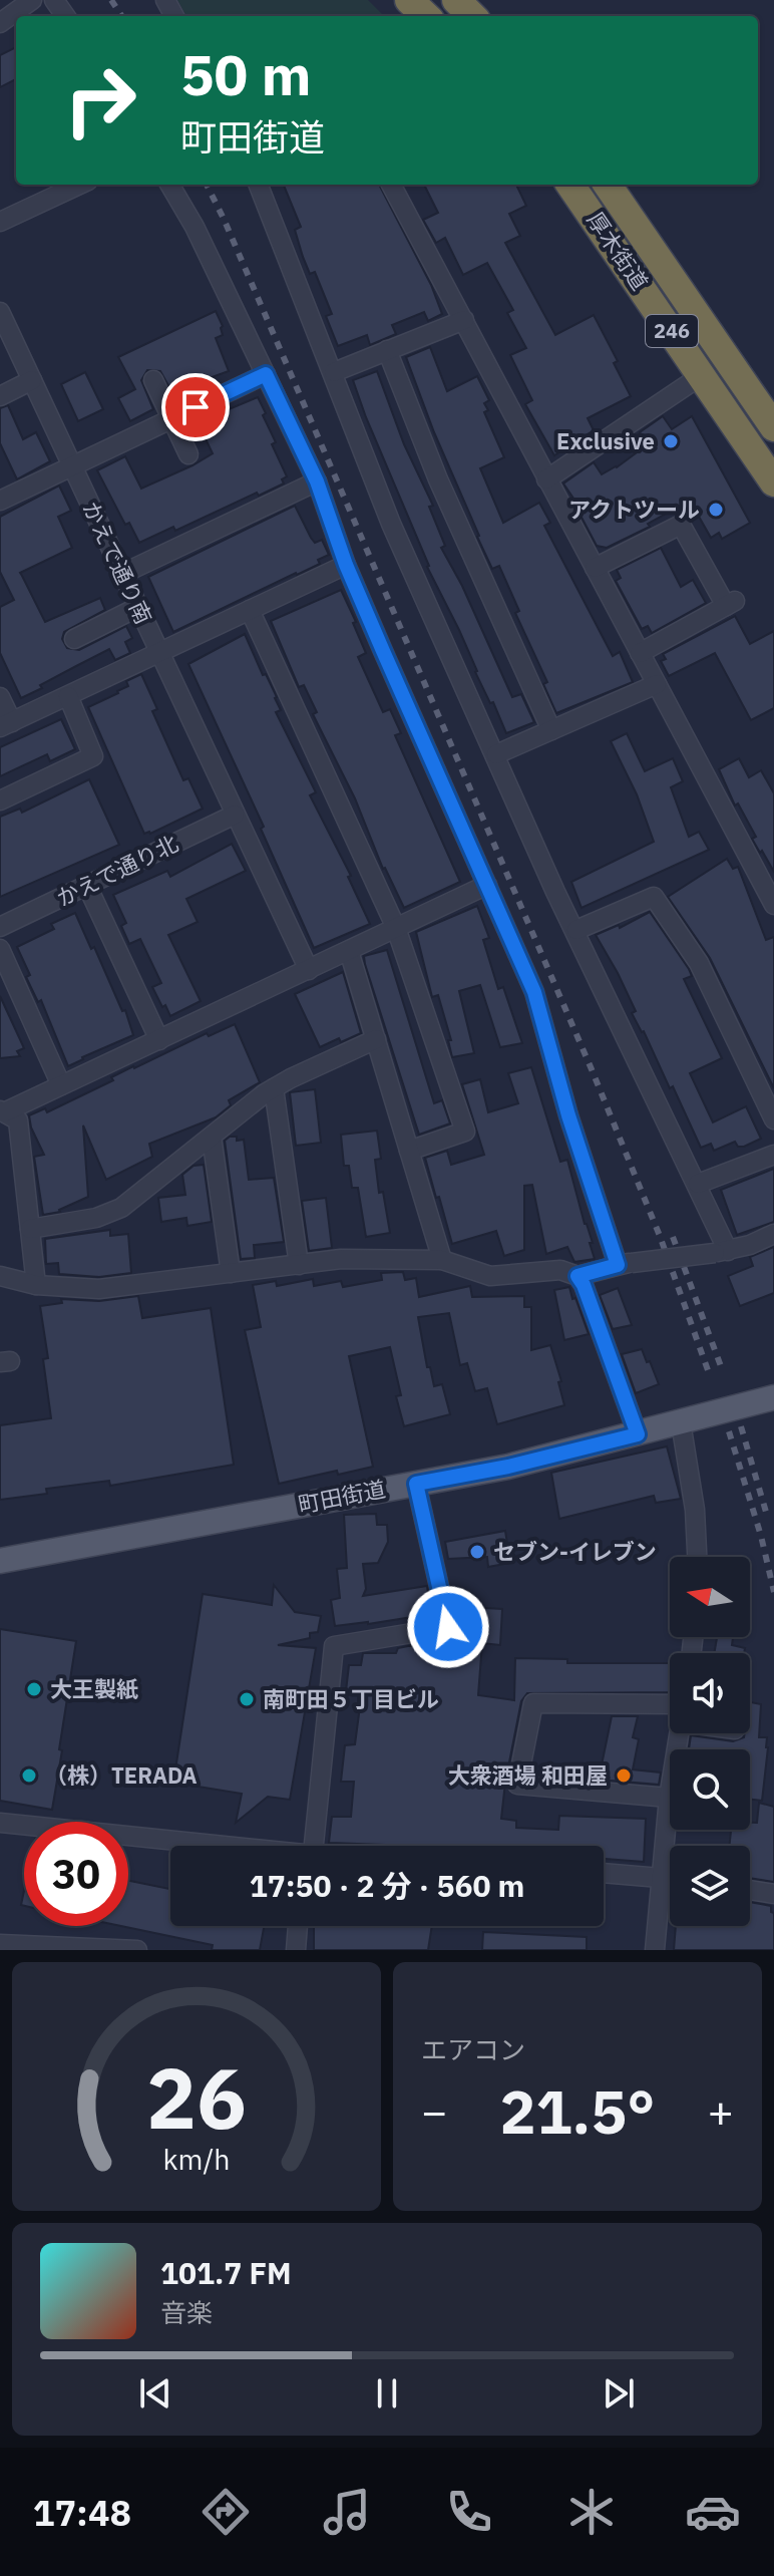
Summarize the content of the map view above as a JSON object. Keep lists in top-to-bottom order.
{
  "streets": {
    "highway": ["厚木街道", "246"],
    "main road": ["町田街道"],
    "street": ["かえで通り南", "かえで通り北"]
  },
  "crossings": [
    ["かえで通り南", "かえで通り北"]
  ],
  "places": [
    "Exclusive",
    "アクトツール",
    "セブン-イレブン",
    "大王製紙",
    "南町田５丁目ビル",
    "（株）TERADA",
    "大衆酒場 和田屋"
  ],
  "north": "left",
  "page": {
    "turn": ["50 m", "町田街道"],
    "limit": "30",
    "trip": "17:50 · 2 分 · 560 m",
    "tile": "エアコン",
    "heat": ["−", "21.5°", "+"],
    "song": ["101.7 FM", "音楽"],
    "tabs": "17:48",
    "gauge": ["26", "km/h"]
  }
}
